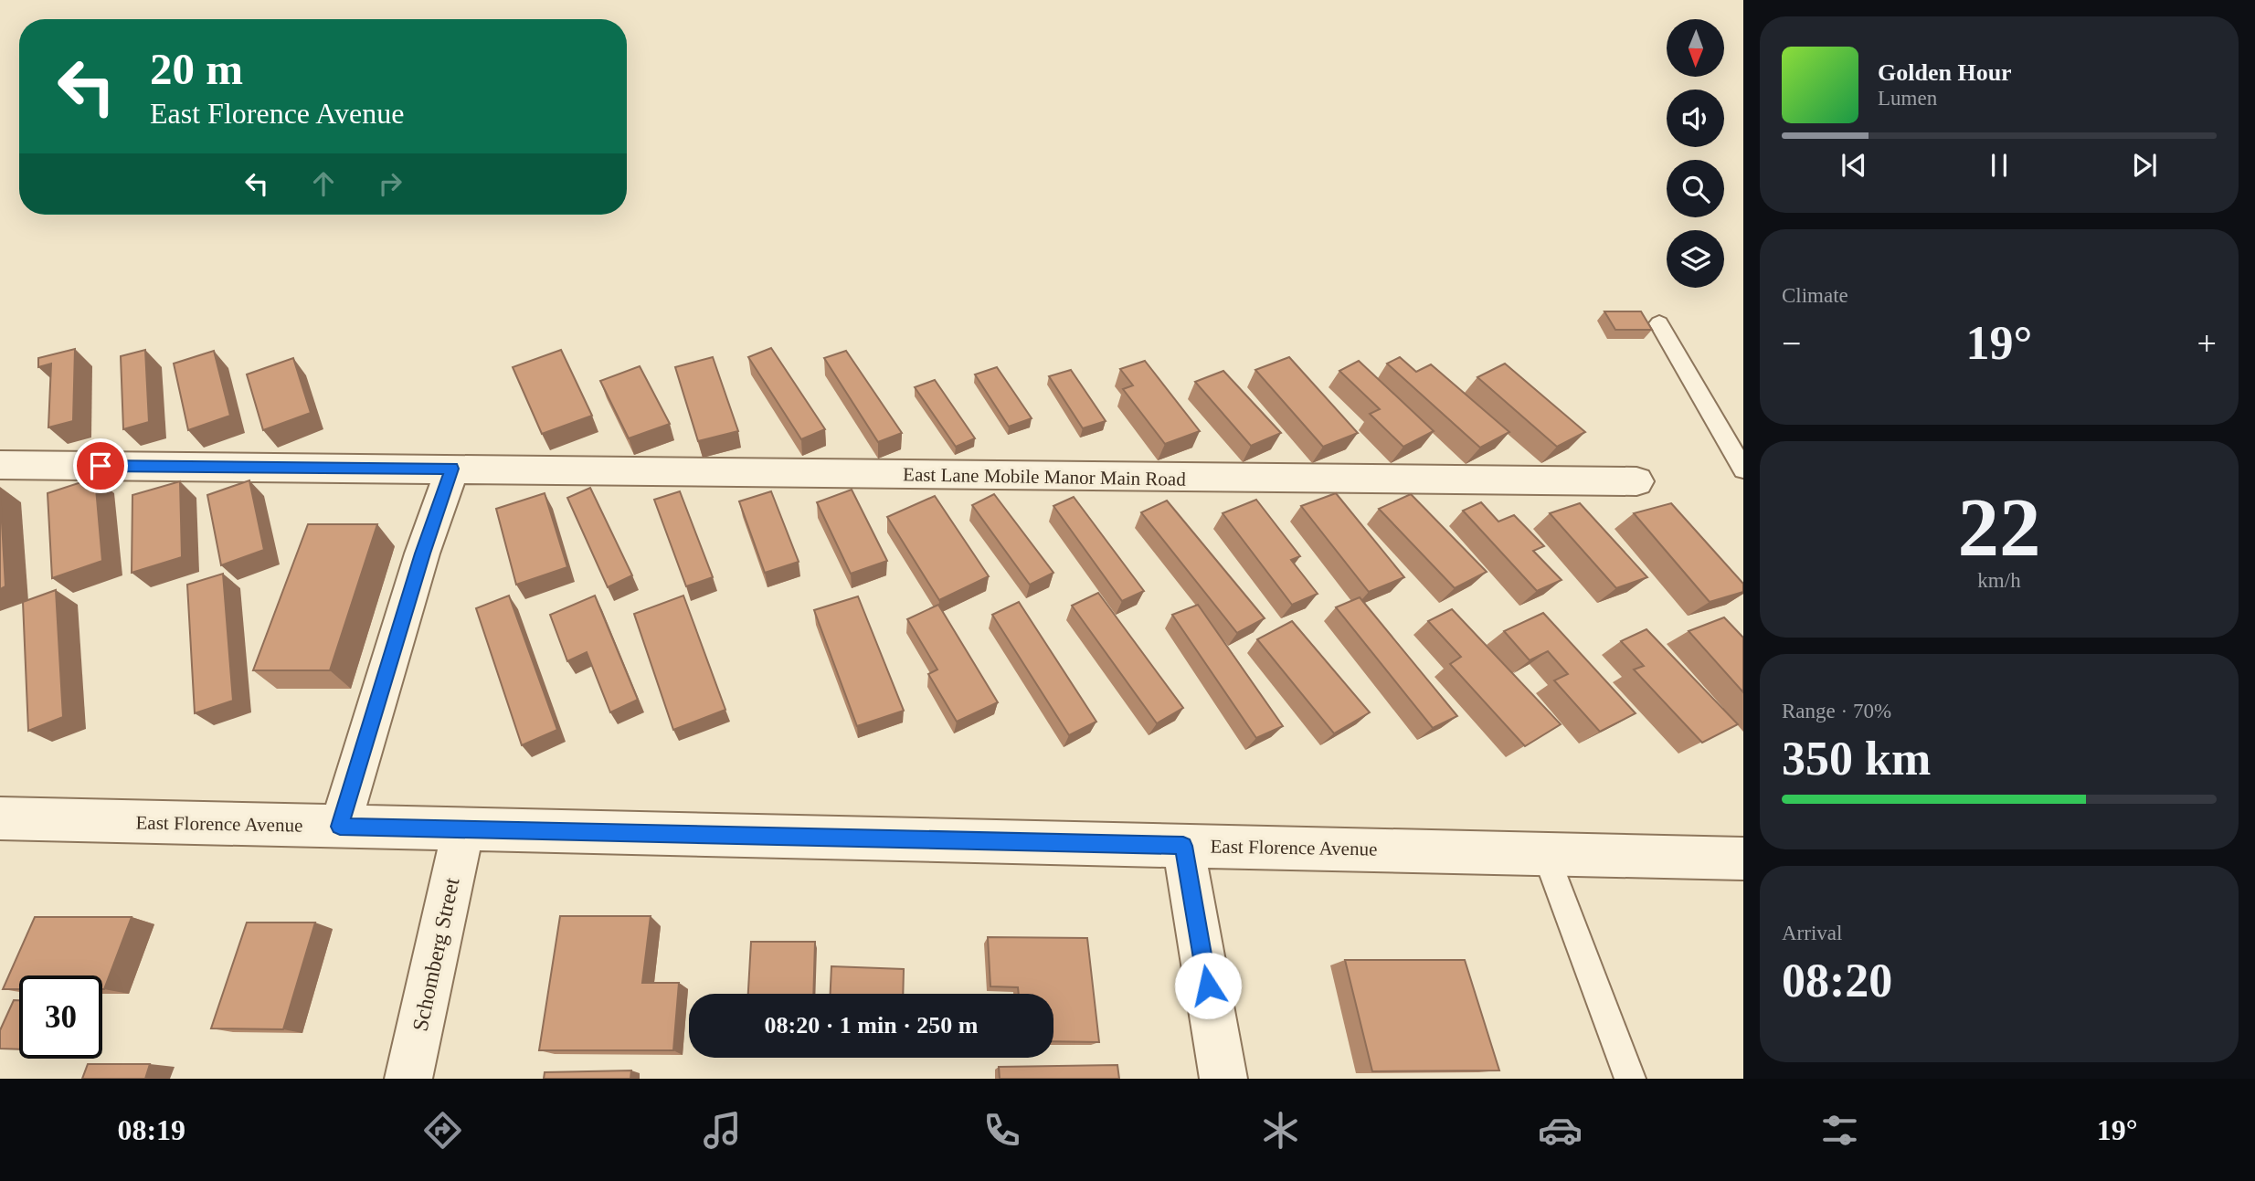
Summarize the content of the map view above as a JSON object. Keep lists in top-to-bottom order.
{
  "streets": {
    "street": ["East Lane Mobile Manor Main Road", "East Florence Avenue", "Schomberg Street"]
  },
  "crossings": [
    ["East Florence Avenue", "Schomberg Street"]
  ],
  "north": "bottom",
  "page": {
    "turn": ["20 m", "East Florence Avenue"],
    "song": ["Golden Hour", "Lumen"],
    "tile": [
      "Climate",
      ["22", "km/h"],
      ["Range · 70%", "350 km"],
      ["Arrival", "08:20"]
    ],
    "heat": ["−", "19°", "+"],
    "limit": "30",
    "trip": "08:20 · 1 min · 250 m",
    "tabs": ["08:19", "19°"]
  }
}
